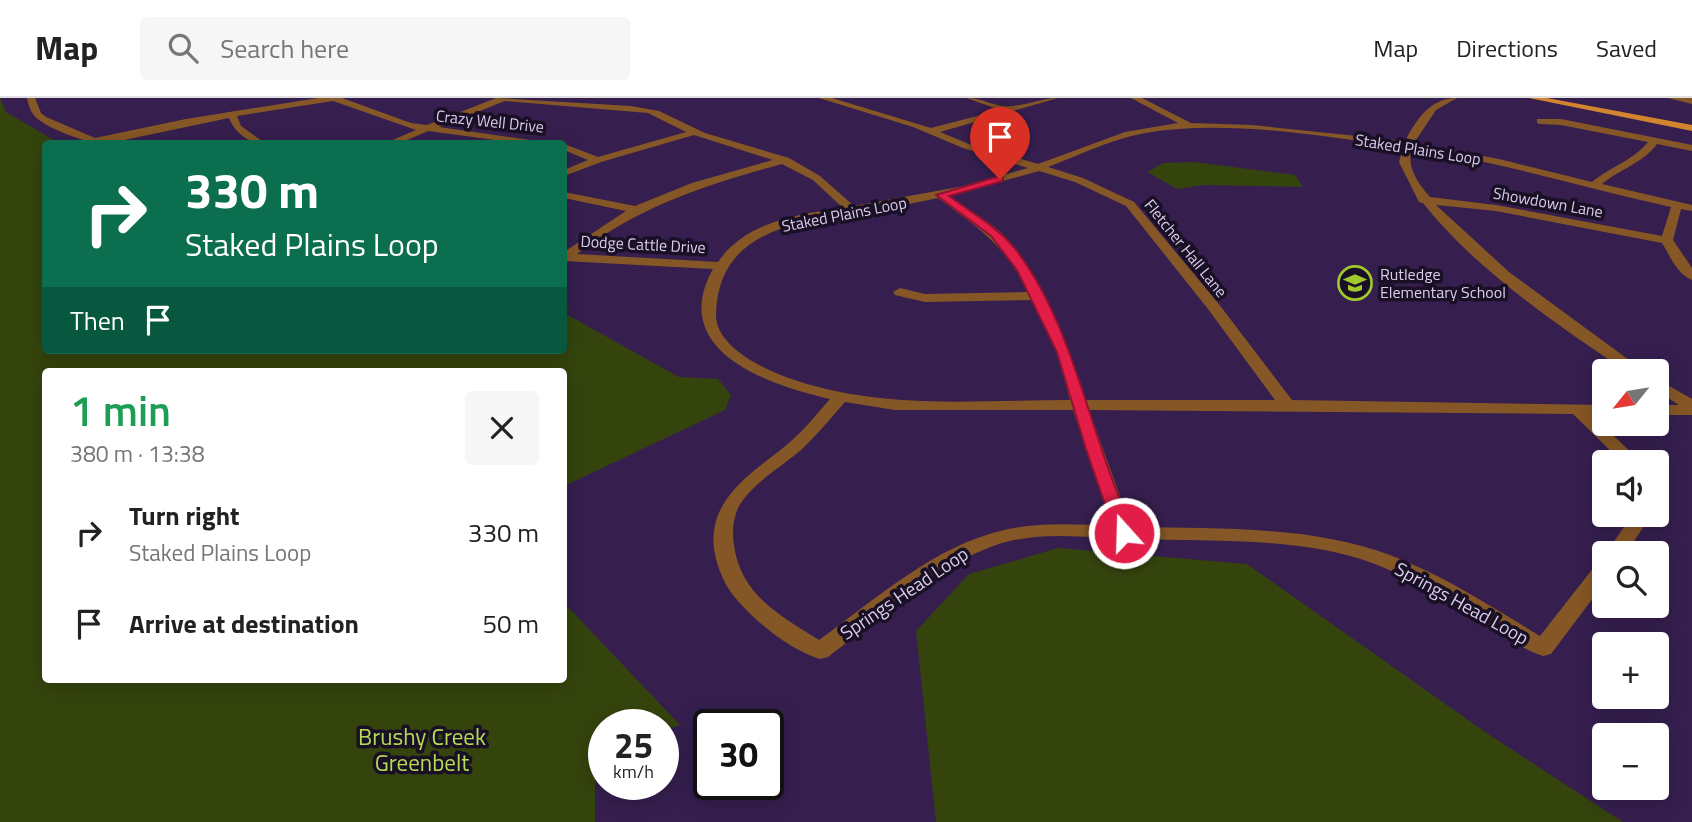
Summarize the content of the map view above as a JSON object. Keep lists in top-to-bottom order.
{
  "streets": {
    "street": [
      "Crazy Well Drive",
      "Staked Plains Loop",
      "Showdown Lane",
      "Dodge Cattle Drive",
      "Fletcher Hall Lane",
      "Springs Head Loop"
    ]
  },
  "crossings": [
    ["Staked Plains Loop", "Dodge Cattle Drive"],
    ["Staked Plains Loop", "Fletcher Hall Lane"],
    ["Staked Plains Loop", "Springs Head Loop"]
  ],
  "parks": ["Brushy Creek Greenbelt"],
  "places": {
    "school or university": ["Rutledge Elementary School"]
  },
  "north": "bottom left",
  "page": {
    "header": "Map",
    "search": "Search here",
    "nav": ["Map", "Directions", "Saved"],
    "turn": ["330 m", "Staked Plains Loop"],
    "then": "Then",
    "map_buttons": ["+", "−"],
    "heading": ["1 min", "380 m · 13:38"],
    "list": [
      {
        "name": "Turn right",
        "note": "Staked Plains Loop",
        "value": "330 m"
      },
      {
        "name": "Arrive at destination",
        "value": "50 m"
      }
    ],
    "speed": "25 km/h",
    "limit": "30"
  }
}
